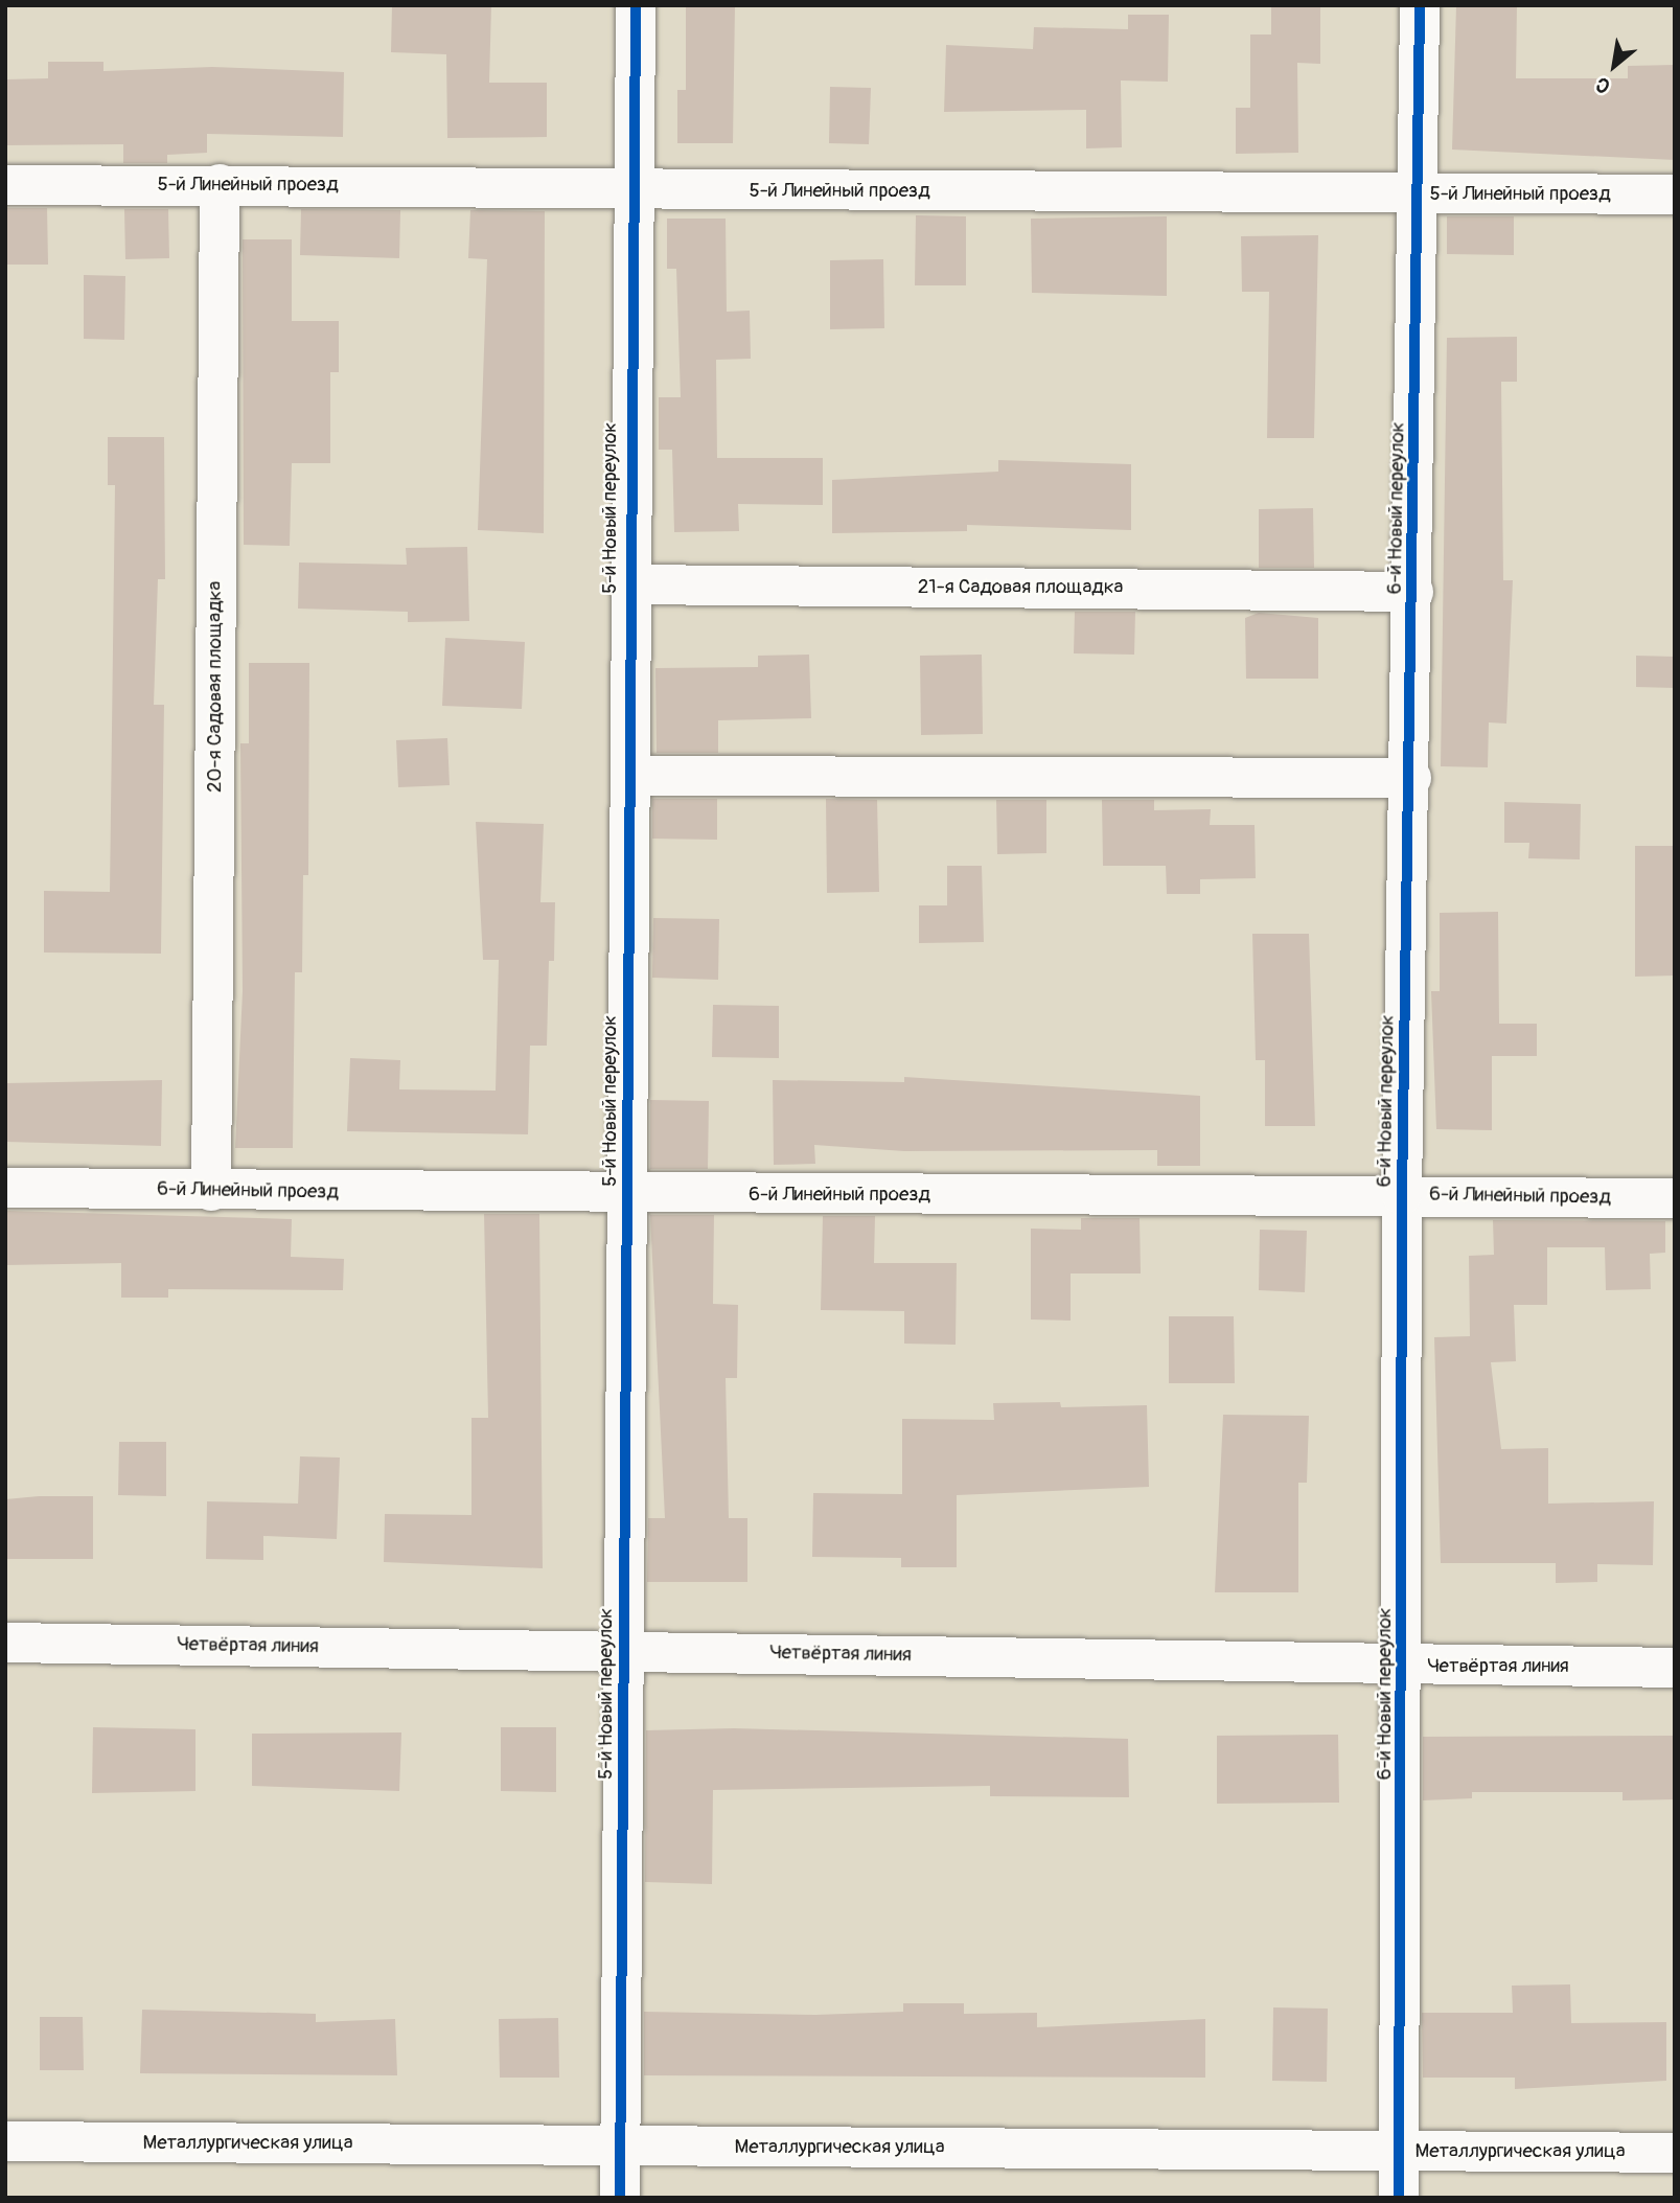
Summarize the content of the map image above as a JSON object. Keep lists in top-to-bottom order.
{
  "streets": {
    "street": [
      "5-й Линейный проезд",
      "5-й Новый переулок",
      "6-й Новый переулок",
      "21-я Садовая площадка",
      "20-я Садовая площадка",
      "6-й Линейный проезд",
      "Четвёртая линия",
      "Металлургическая улица"
    ]
  },
  "crossings": [
    ["5-й Линейный проезд", "5-й Новый переулок"],
    ["5-й Линейный проезд", "6-й Новый переулок"],
    ["5-й Линейный проезд", "20-я Садовая площадка"],
    ["5-й Новый переулок", "21-я Садовая площадка"],
    ["5-й Новый переулок", "6-й Линейный проезд"],
    ["5-й Новый переулок", "Четвёртая линия"],
    ["5-й Новый переулок", "Металлургическая улица"],
    ["6-й Новый переулок", "21-я Садовая площадка"],
    ["6-й Новый переулок", "6-й Линейный проезд"],
    ["6-й Новый переулок", "Четвёртая линия"],
    ["6-й Новый переулок", "Металлургическая улица"],
    ["20-я Садовая площадка", "6-й Линейный проезд"]
  ],
  "north": "bottom left"
}
